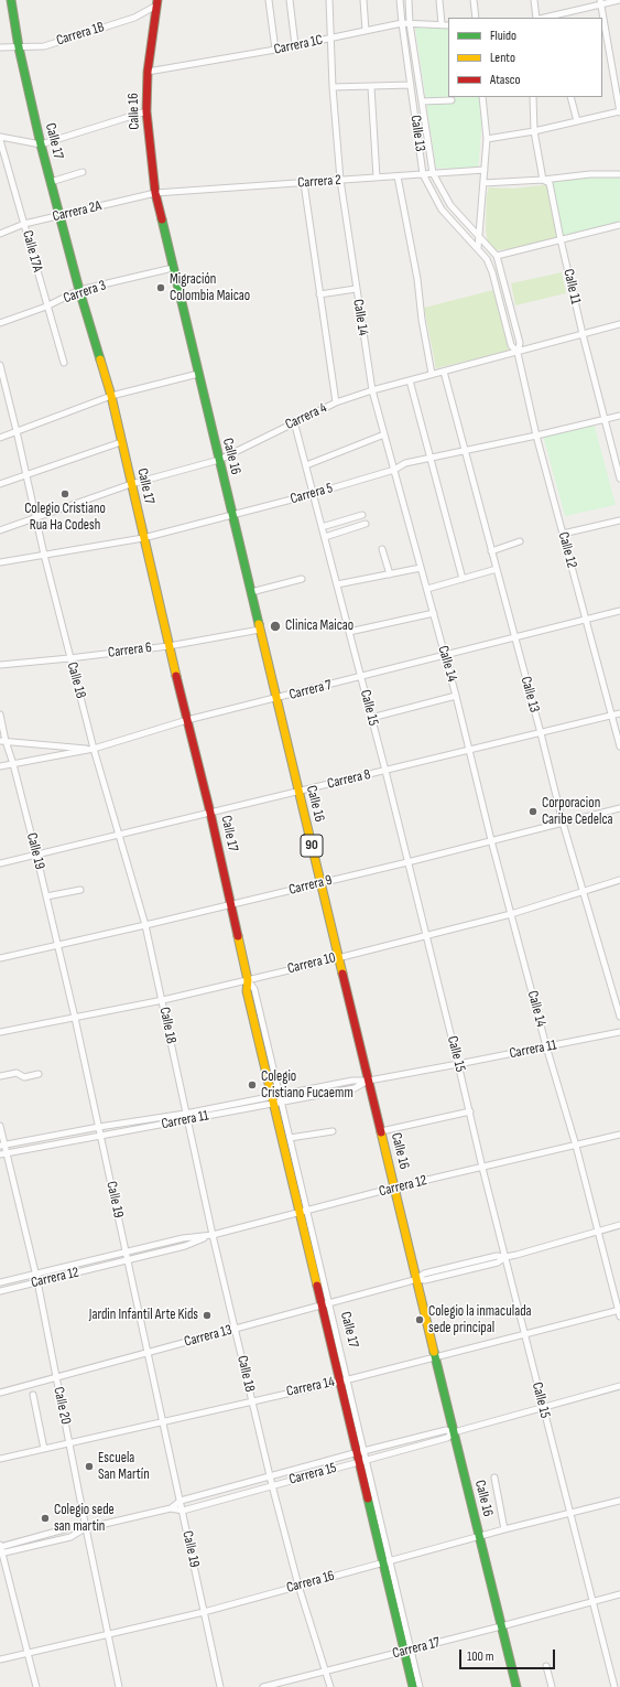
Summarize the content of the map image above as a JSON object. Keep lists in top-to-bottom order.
{
  "streets": {
    "main road": ["Calle 16", "Calle 17", "90"],
    "street": [
      "Carrera 1B",
      "Carrera 1C",
      "Calle 13",
      "Carrera 2",
      "Carrera 2A",
      "Calle 17A",
      "Calle 11",
      "Carrera 3",
      "Calle 14",
      "Carrera 4",
      "Carrera 5",
      "Calle 12",
      "Carrera 6",
      "Calle 18",
      "Carrera 7",
      "Calle 15",
      "Carrera 8",
      "Calle 19",
      "Carrera 9",
      "Carrera 10",
      "Carrera 11",
      "Carrera 12",
      "Carrera 13",
      "Carrera 14",
      "Calle 20",
      "Carrera 15",
      "Carrera 16",
      "Carrera 17"
    ]
  },
  "crossings": [
    ["Carrera 1B", "Calle 16"],
    ["Carrera 1B", "Calle 17"],
    ["Carrera 1C", "Calle 16"],
    ["Carrera 1C", "Calle 13"],
    ["Carrera 1C", "Calle 14"],
    ["Calle 16", "Carrera 2"],
    ["Calle 16", "Carrera 2A"],
    ["Calle 16", "Carrera 3"],
    ["Calle 16", "Carrera 4"],
    ["Calle 16", "Carrera 5"],
    ["Calle 16", "Carrera 6"],
    ["Calle 16", "Carrera 7"],
    ["Calle 16", "Carrera 8"],
    ["Calle 16", "Carrera 9"],
    ["Calle 16", "Carrera 10"],
    ["Calle 16", "Carrera 11"],
    ["Calle 16", "Carrera 12"],
    ["Calle 16", "Carrera 13"],
    ["Calle 16", "Carrera 14"],
    ["Calle 16", "Carrera 15"],
    ["Calle 16", "Carrera 16"],
    ["Calle 16", "Carrera 17"],
    ["Calle 13", "Carrera 2"],
    ["Calle 13", "Carrera 4"],
    ["Calle 13", "Carrera 5"],
    ["Calle 13", "Calle 12"],
    ["Calle 13", "Carrera 7"],
    ["Calle 13", "Carrera 8"],
    ["Calle 13", "Carrera 9"],
    ["Calle 13", "Carrera 10"],
    ["Calle 17", "Carrera 2A"],
    ["Calle 17", "Carrera 3"],
    ["Calle 17", "Carrera 4"],
    ["Calle 17", "Carrera 5"],
    ["Calle 17", "Carrera 6"],
    ["Calle 17", "Carrera 7"],
    ["Calle 17", "Carrera 8"],
    ["Calle 17", "Carrera 9"],
    ["Calle 17", "Carrera 10"],
    ["Calle 17", "Carrera 11"],
    ["Calle 17", "Carrera 12"],
    ["Calle 17", "Carrera 13"],
    ["Calle 17", "Carrera 14"],
    ["Calle 17", "Carrera 15"],
    ["Calle 17", "Carrera 16"],
    ["Calle 17", "Carrera 17"],
    ["Carrera 2", "Carrera 2A"],
    ["Carrera 2", "Calle 14"],
    ["Carrera 2A", "Calle 17A"],
    ["Calle 17A", "Carrera 3"],
    ["Calle 11", "Carrera 4"],
    ["Calle 11", "Carrera 5"],
    ["Calle 14", "Carrera 4"],
    ["Calle 14", "Carrera 5"],
    ["Calle 14", "Carrera 7"],
    ["Calle 14", "Carrera 8"],
    ["Calle 14", "Carrera 9"],
    ["Calle 14", "Carrera 10"],
    ["Calle 14", "Carrera 11"],
    ["Calle 14", "Carrera 12"],
    ["Calle 14", "Carrera 13"],
    ["Calle 14", "Carrera 14"],
    ["Carrera 4", "Calle 12"],
    ["Carrera 4", "Calle 18"],
    ["Carrera 4", "Calle 15"],
    ["Carrera 5", "Calle 12"],
    ["Carrera 5", "Calle 18"],
    ["Carrera 5", "Calle 15"],
    ["Calle 12", "Carrera 7"],
    ["Calle 12", "Carrera 8"],
    ["Carrera 6", "Calle 18"],
    ["Calle 18", "Carrera 7"],
    ["Calle 18", "Carrera 8"],
    ["Calle 18", "Carrera 9"],
    ["Calle 18", "Carrera 10"],
    ["Calle 18", "Carrera 11"],
    ["Calle 18", "Carrera 12"],
    ["Calle 18", "Carrera 13"],
    ["Calle 18", "Carrera 14"],
    ["Calle 18", "Carrera 15"],
    ["Calle 18", "Carrera 16"],
    ["Calle 18", "Carrera 17"],
    ["Carrera 7", "Calle 15"],
    ["Carrera 7", "Calle 19"],
    ["Calle 15", "Carrera 8"],
    ["Calle 15", "Carrera 9"],
    ["Calle 15", "Carrera 10"],
    ["Calle 15", "Carrera 11"],
    ["Calle 15", "Carrera 12"],
    ["Calle 15", "Carrera 13"],
    ["Calle 15", "Carrera 14"],
    ["Calle 15", "Carrera 15"],
    ["Calle 15", "Carrera 16"],
    ["Calle 15", "Carrera 17"],
    ["Carrera 8", "Calle 19"],
    ["Calle 19", "Carrera 9"],
    ["Calle 19", "Carrera 10"],
    ["Calle 19", "Carrera 11"],
    ["Calle 19", "Carrera 12"],
    ["Calle 19", "Carrera 13"],
    ["Calle 19", "Carrera 14"],
    ["Calle 19", "Carrera 15"],
    ["Calle 19", "Carrera 16"],
    ["Carrera 11", "Calle 20"],
    ["Carrera 12", "Calle 20"],
    ["Carrera 13", "Calle 20"],
    ["Carrera 14", "Calle 20"],
    ["Calle 20", "Carrera 15"],
    ["Calle 20", "Carrera 16"]
  ],
  "places": [
    "Migración Colombia Maicao",
    "Colegio Cristiano Rua Ha Codesh",
    "Clinica Maicao",
    "Corporacion Caribe Cedelca",
    "Colegio Cristiano Fucaemm",
    "Jardin Infantil Arte Kids",
    "Colegio la inmaculada sede principal",
    "Escuela San Martín",
    "Colegio sede san martin"
  ],
  "legend": ["Fluido", "Lento", "Atasco"],
  "scale_bar": "100 m"
}
